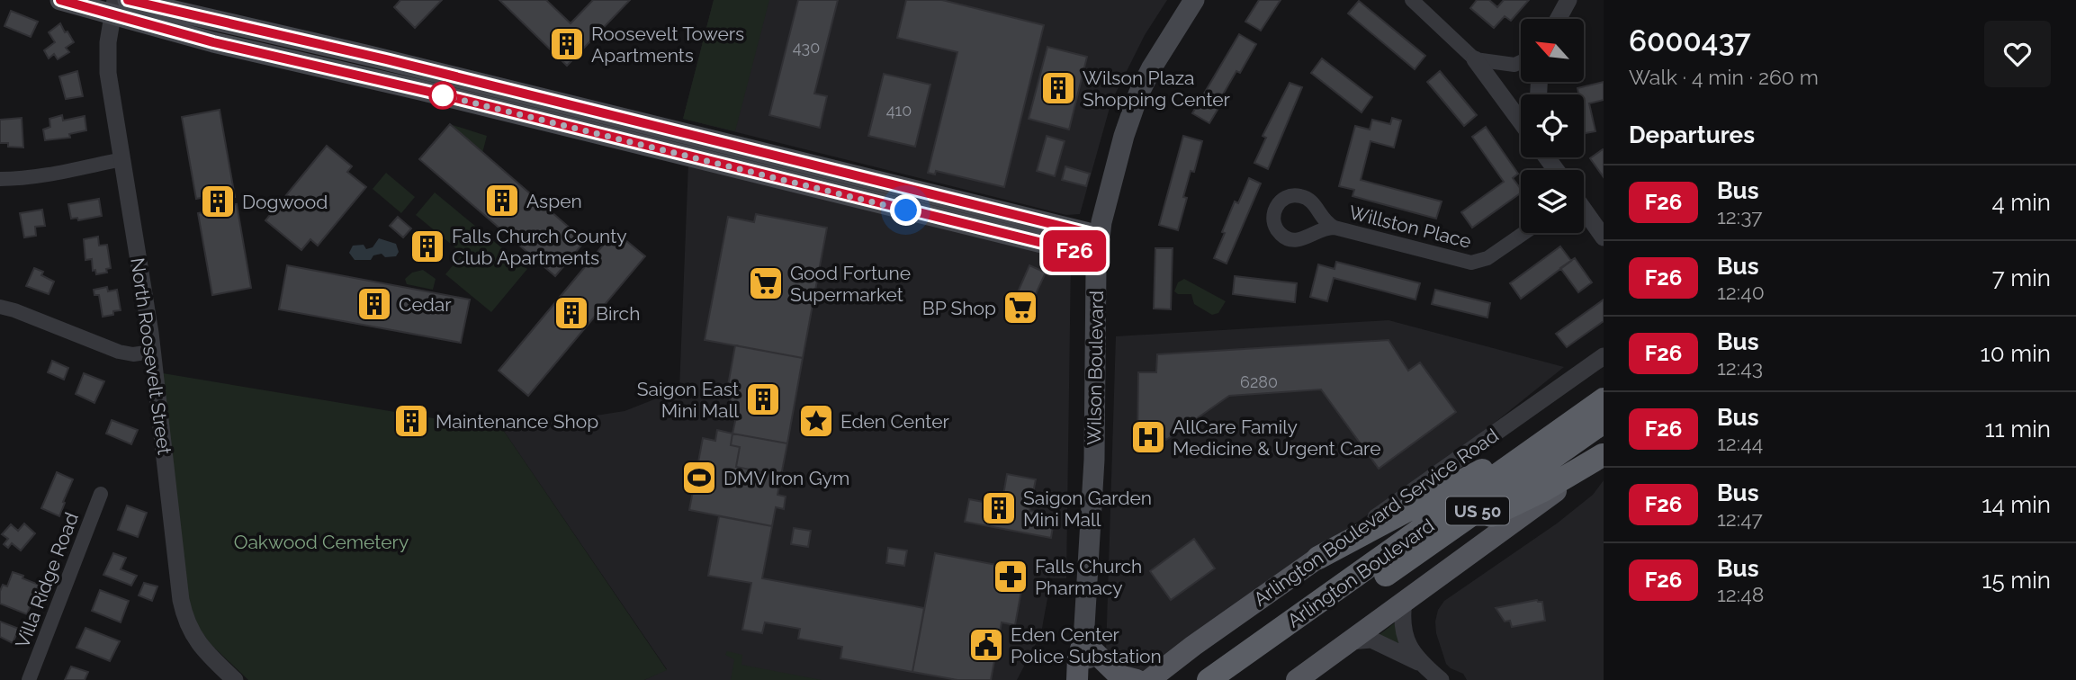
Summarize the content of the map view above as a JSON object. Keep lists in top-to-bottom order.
{
  "streets": {
    "highway": ["US 50", "Arlington Boulevard"],
    "main road": ["Wilson Boulevard", "Arlington Boulevard Service Road"],
    "street": ["Willston Place", "North Roosevelt Street", "Villa Ridge Road"]
  },
  "parks": ["Oakwood Cemetery"],
  "places": {
    "building": [
      "Roosevelt Towers Apartments",
      "Wilson Plaza Shopping Center",
      "Aspen",
      "Dogwood",
      "Falls Church County Club Apartments",
      "Cedar",
      "Birch",
      "Saigon East Mini Mall",
      "Maintenance Shop",
      "Saigon Garden Mini Mall"
    ],
    "supermarket": ["Good Fortune Supermarket", "BP Shop"],
    "place": ["Eden Center"],
    "hospital": ["AllCare Family Medicine & Urgent Care"],
    "sports": ["DMV Iron Gym"],
    "pharmacy": ["Falls Church Pharmacy"],
    "public building": ["Eden Center Police Substation"]
  },
  "lines": ["bus line F26"],
  "house_numbers": ["430", "410", "6280"],
  "north": "top left",
  "page": {
    "on_map": "F26",
    "heading": [
      ["6000437", "Walk · 4 min · 260 m"],
      "Departures"
    ],
    "list": [
      {
        "mark": "F26",
        "name": "Bus",
        "note": "12:37",
        "value": "4 min"
      },
      {
        "mark": "F26",
        "name": "Bus",
        "note": "12:40",
        "value": "7 min"
      },
      {
        "mark": "F26",
        "name": "Bus",
        "note": "12:43",
        "value": "10 min"
      },
      {
        "mark": "F26",
        "name": "Bus",
        "note": "12:44",
        "value": "11 min"
      },
      {
        "mark": "F26",
        "name": "Bus",
        "note": "12:47",
        "value": "14 min"
      },
      {
        "mark": "F26",
        "name": "Bus",
        "note": "12:48",
        "value": "15 min"
      }
    ]
  }
}
